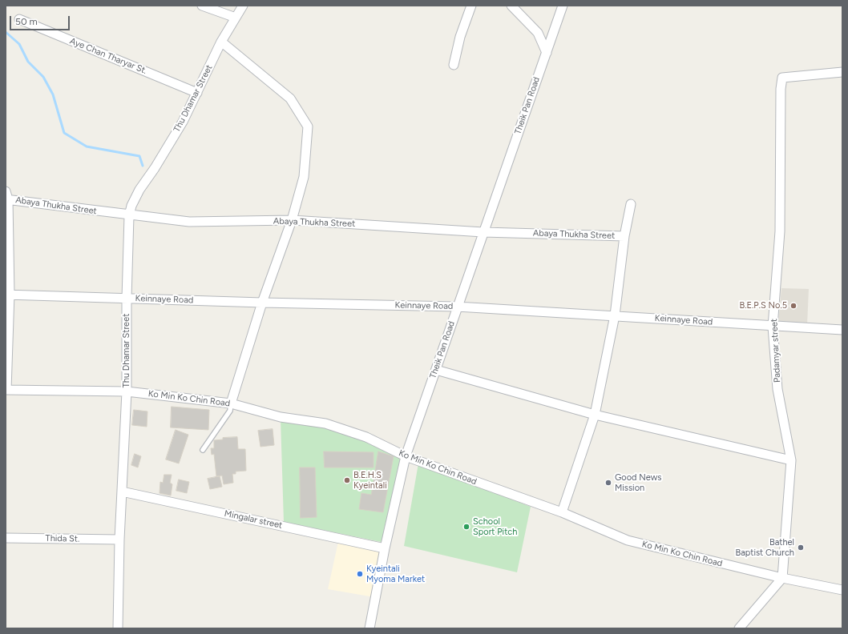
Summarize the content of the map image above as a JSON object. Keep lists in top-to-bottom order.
{
  "streets": {
    "street": [
      "Aye Chan Tharyar St.",
      "Thu Dhamar Street",
      "Theik Pan Road",
      "Abaya Thukha Street",
      "Keinnaye Road",
      "Padamyar street",
      "Ko Min Ko Chin Road",
      "Mingalar street",
      "Thida St."
    ]
  },
  "crossings": [
    ["Aye Chan Tharyar St.", "Thu Dhamar Street"],
    ["Thu Dhamar Street", "Abaya Thukha Street"],
    ["Thu Dhamar Street", "Keinnaye Road"],
    ["Thu Dhamar Street", "Ko Min Ko Chin Road"],
    ["Thu Dhamar Street", "Mingalar street"],
    ["Thu Dhamar Street", "Thida St."],
    ["Theik Pan Road", "Abaya Thukha Street"],
    ["Theik Pan Road", "Keinnaye Road"],
    ["Theik Pan Road", "Ko Min Ko Chin Road"],
    ["Theik Pan Road", "Mingalar street"],
    ["Keinnaye Road", "Padamyar street"],
    ["Padamyar street", "Ko Min Ko Chin Road"]
  ],
  "places": [
    "B.E.P.S No.5",
    "B.E.H.S Kyeintali",
    "Good News Mission",
    "School Sport Pitch",
    "Bathel Baptist Church",
    "Kyeintali Myoma Market"
  ],
  "scale_bar": "50 m"
}
